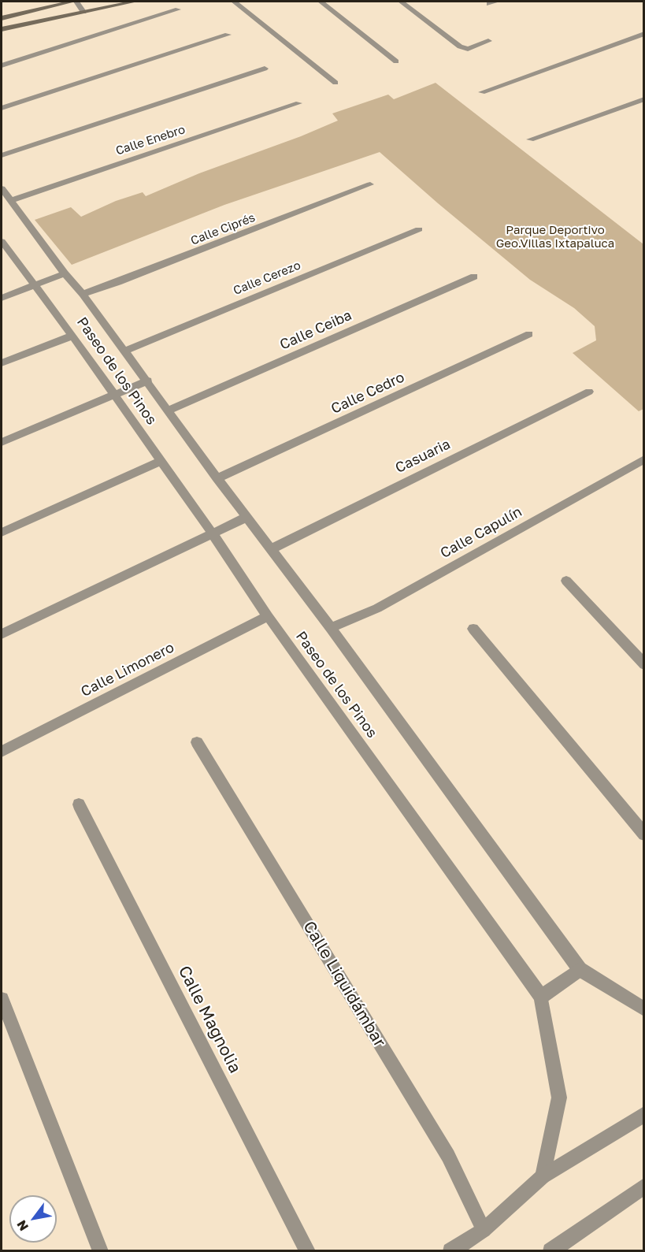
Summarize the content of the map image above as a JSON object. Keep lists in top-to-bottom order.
{
  "streets": {
    "street": [
      "Calle Enebro",
      "Calle Ciprés",
      "Calle Cerezo",
      "Calle Ceiba",
      "Paseo de los Pinos",
      "Calle Cedro",
      "Casuaria",
      "Calle Capulín",
      "Calle Limonero",
      "Calle Liquidámbar",
      "Calle Magnolia"
    ]
  },
  "crossings": [
    ["Calle Enebro", "Paseo de los Pinos"],
    ["Calle Ciprés", "Paseo de los Pinos"],
    ["Calle Cerezo", "Paseo de los Pinos"],
    ["Calle Ceiba", "Paseo de los Pinos"],
    ["Paseo de los Pinos", "Calle Cedro"],
    ["Paseo de los Pinos", "Casuaria"],
    ["Paseo de los Pinos", "Calle Capulín"],
    ["Paseo de los Pinos", "Calle Limonero"]
  ],
  "parks": ["Parque Deportivo Geo.Villas Ixtapaluca"],
  "north": "bottom left"
}
